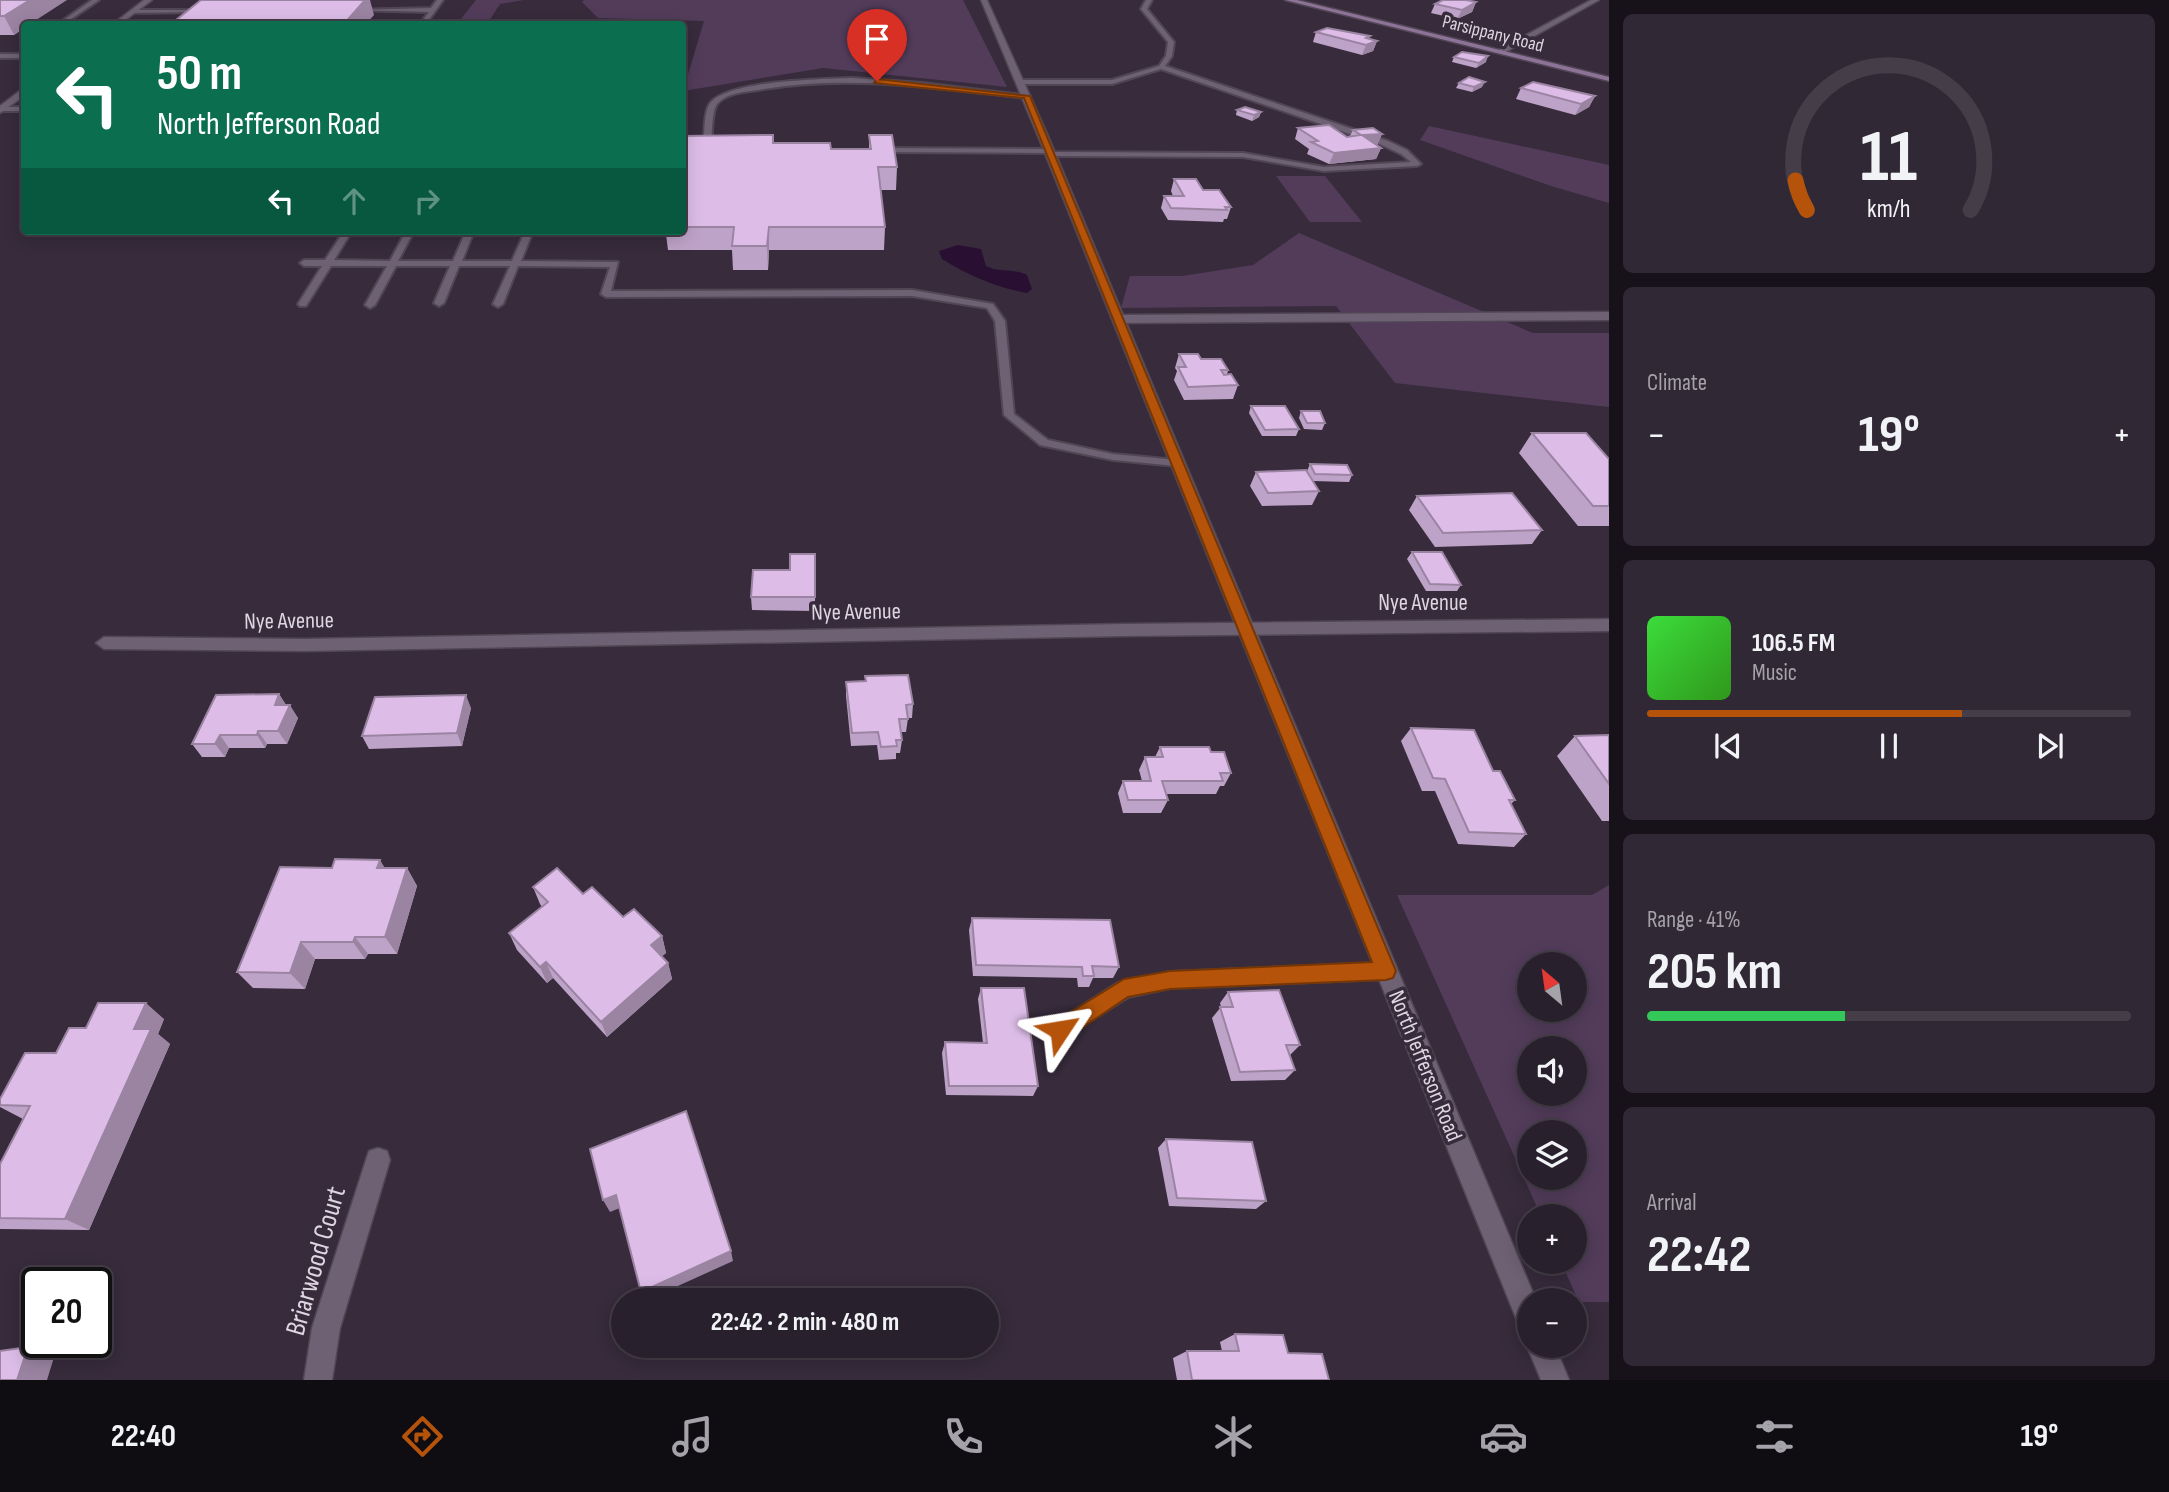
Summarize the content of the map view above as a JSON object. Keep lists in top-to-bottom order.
{
  "streets": {
    "main road": ["Parsippany Road"],
    "street": ["Nye Avenue", "North Jefferson Road", "Briarwood Court"]
  },
  "crossings": [
    ["Nye Avenue", "North Jefferson Road"]
  ],
  "north": "top left",
  "page": {
    "turn": ["50 m", "North Jefferson Road"],
    "tile": [
      "Climate",
      ["Range · 41%", "205 km"],
      ["Arrival", "22:42"]
    ],
    "heat": ["−", "19°", "+"],
    "song": ["106.5 FM", "Music"],
    "map_buttons": ["+", "−"],
    "limit": "20",
    "trip": "22:42 · 2 min · 480 m",
    "tabs": ["22:40", "19°"],
    "gauge": ["11", "km/h"]
  }
}
